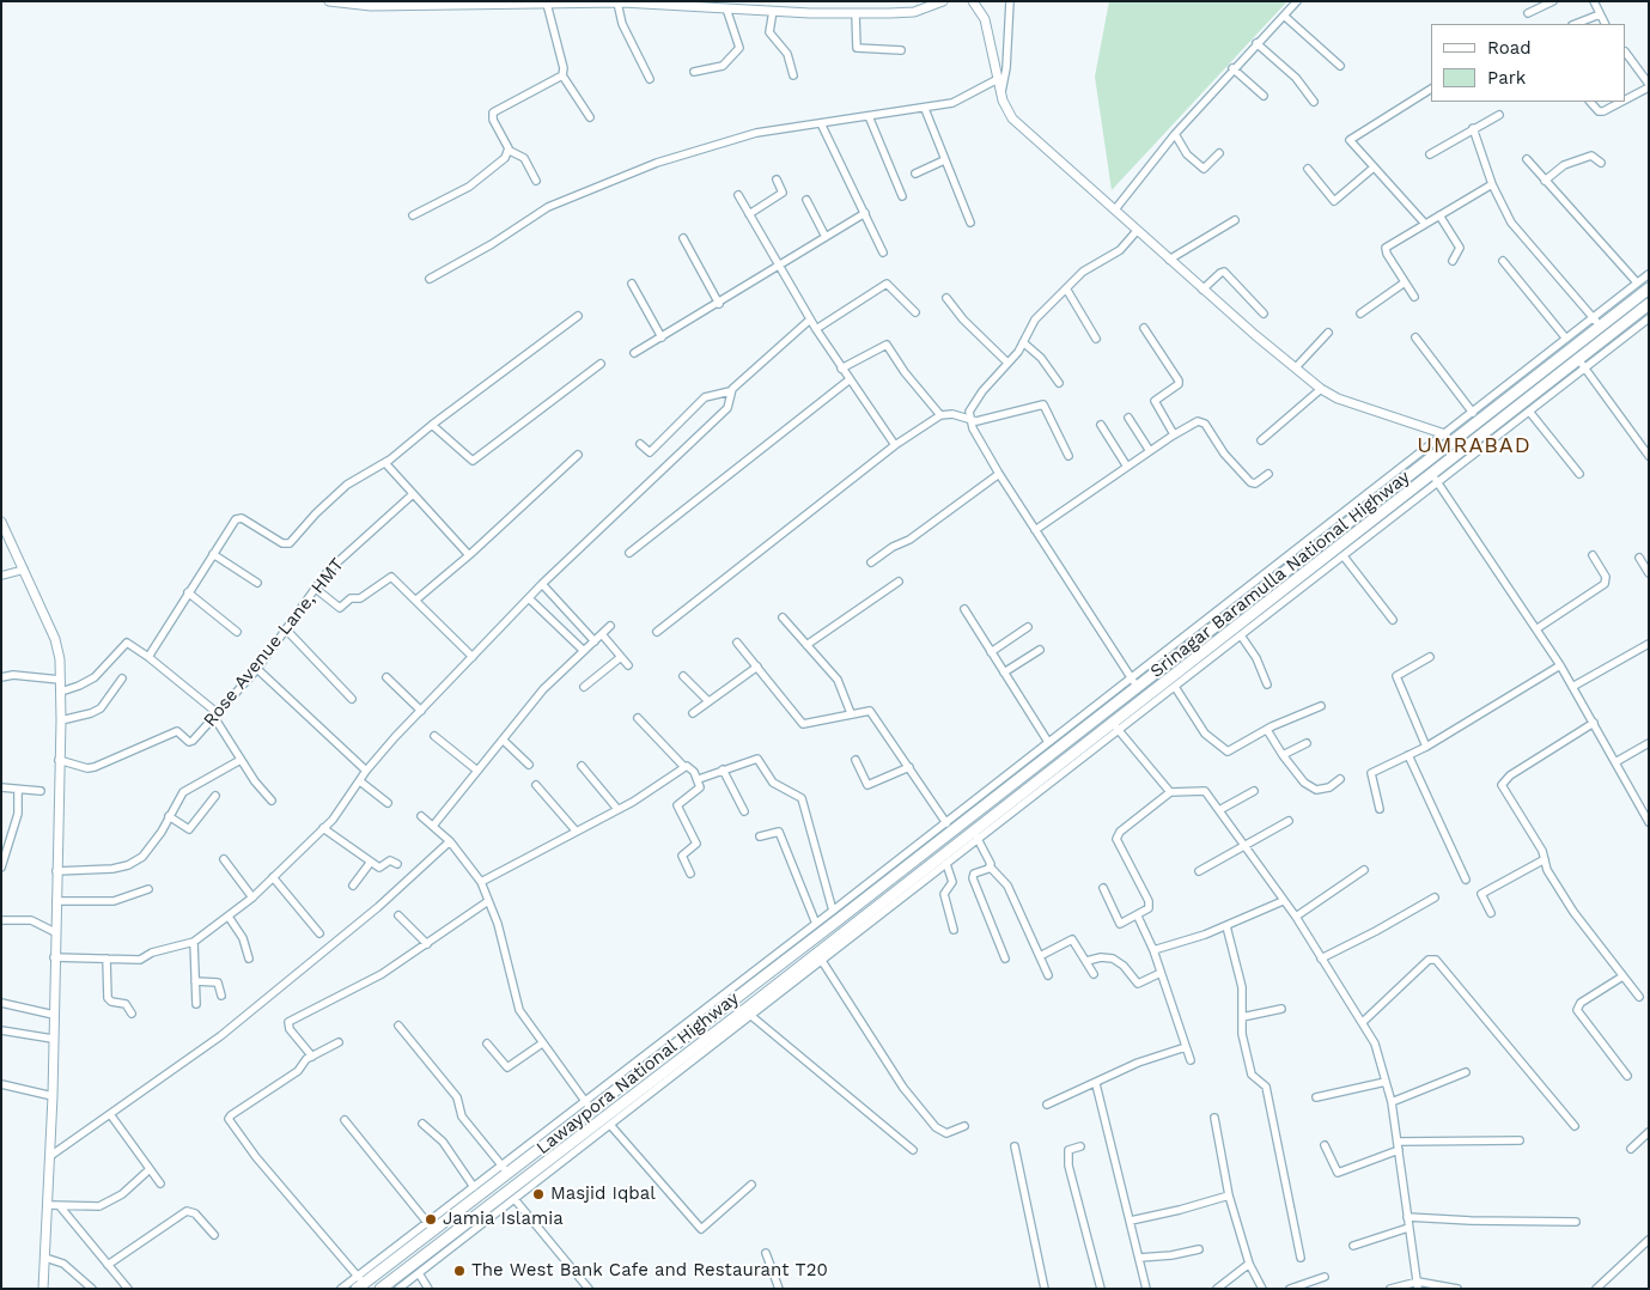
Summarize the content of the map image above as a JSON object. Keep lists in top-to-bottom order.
{
  "streets": {
    "highway": ["Srinagar Baramulla National Highway", "Lawaypora National Highway"],
    "street": ["Rose Avenue Lane, HMT"]
  },
  "crossings": [
    ["Srinagar Baramulla National Highway", "Lawaypora National Highway"]
  ],
  "districts": ["UMRABAD"],
  "places": ["Masjid Iqbal", "Jamia Islamia", "The West Bank Cafe and Restaurant T20"],
  "legend": ["Road", "Park"]
}
